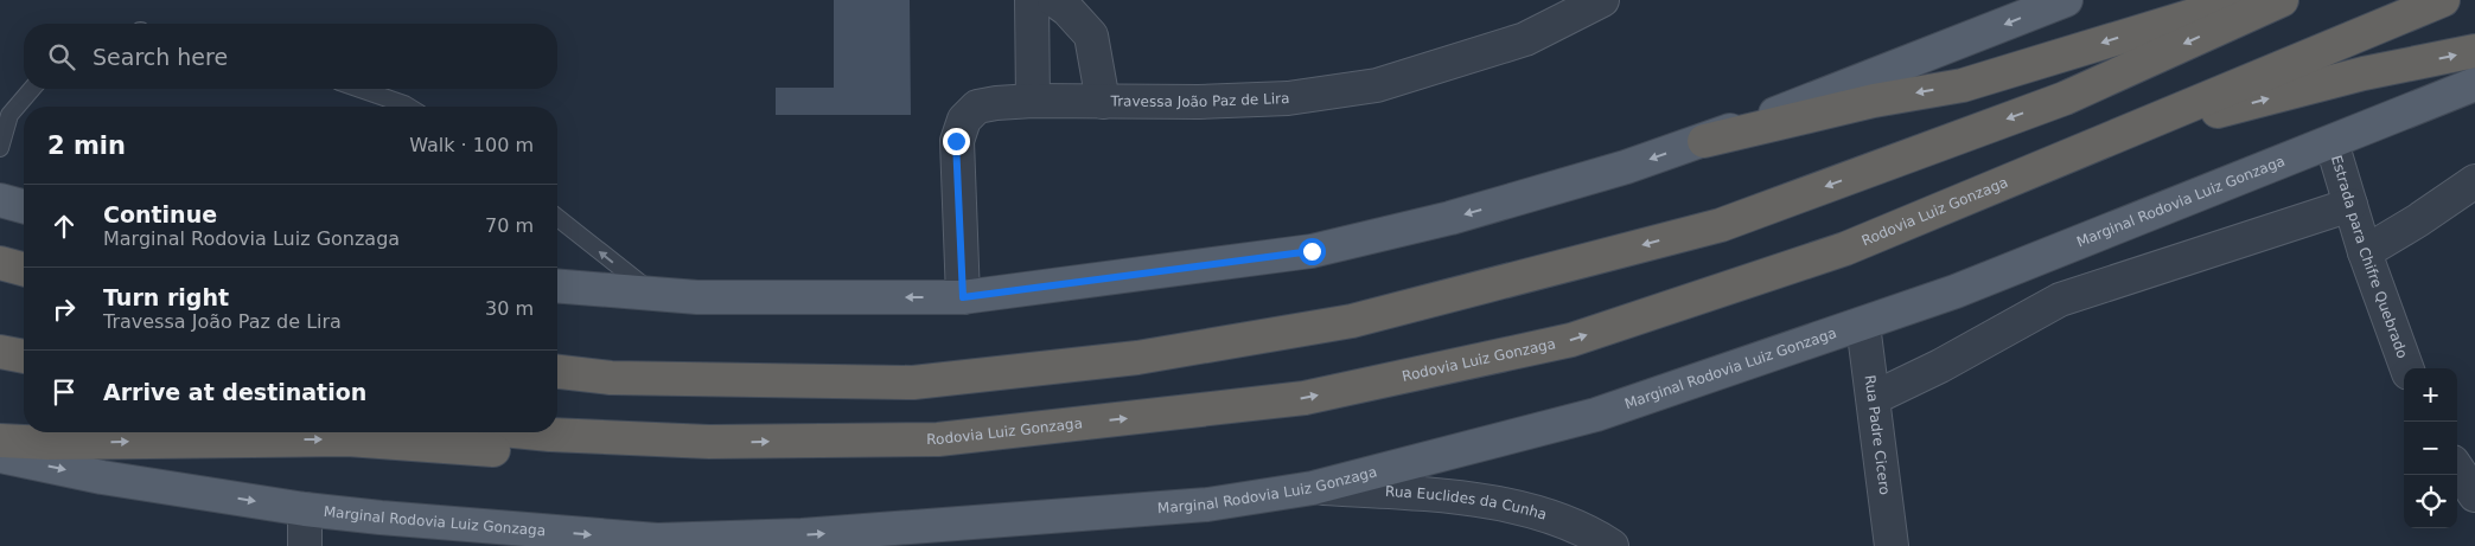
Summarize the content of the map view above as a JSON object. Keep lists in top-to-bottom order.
{
  "streets": {
    "highway": ["Rodovia Luiz Gonzaga"],
    "main road": ["Marginal Rodovia Luiz Gonzaga"],
    "street": [
      "Travessa João Paz de Lira",
      "Estrada para Chifre Quebrado",
      "Rua Padre Cicero",
      "Rua Euclides da Cunha"
    ]
  },
  "crossings": [
    ["Marginal Rodovia Luiz Gonzaga", "Estrada para Chifre Quebrado"],
    ["Marginal Rodovia Luiz Gonzaga", "Rua Padre Cicero"],
    ["Marginal Rodovia Luiz Gonzaga", "Rua Euclides da Cunha"]
  ],
  "page": {
    "search": "Search here",
    "heading": ["2 min", "Walk · 100 m"],
    "list": [
      ["Continue", "Marginal Rodovia Luiz Gonzaga", "70 m"],
      ["Turn right", "Travessa João Paz de Lira", "30 m"],
      "Arrive at destination"
    ],
    "map_buttons": ["+", "−"]
  }
}
